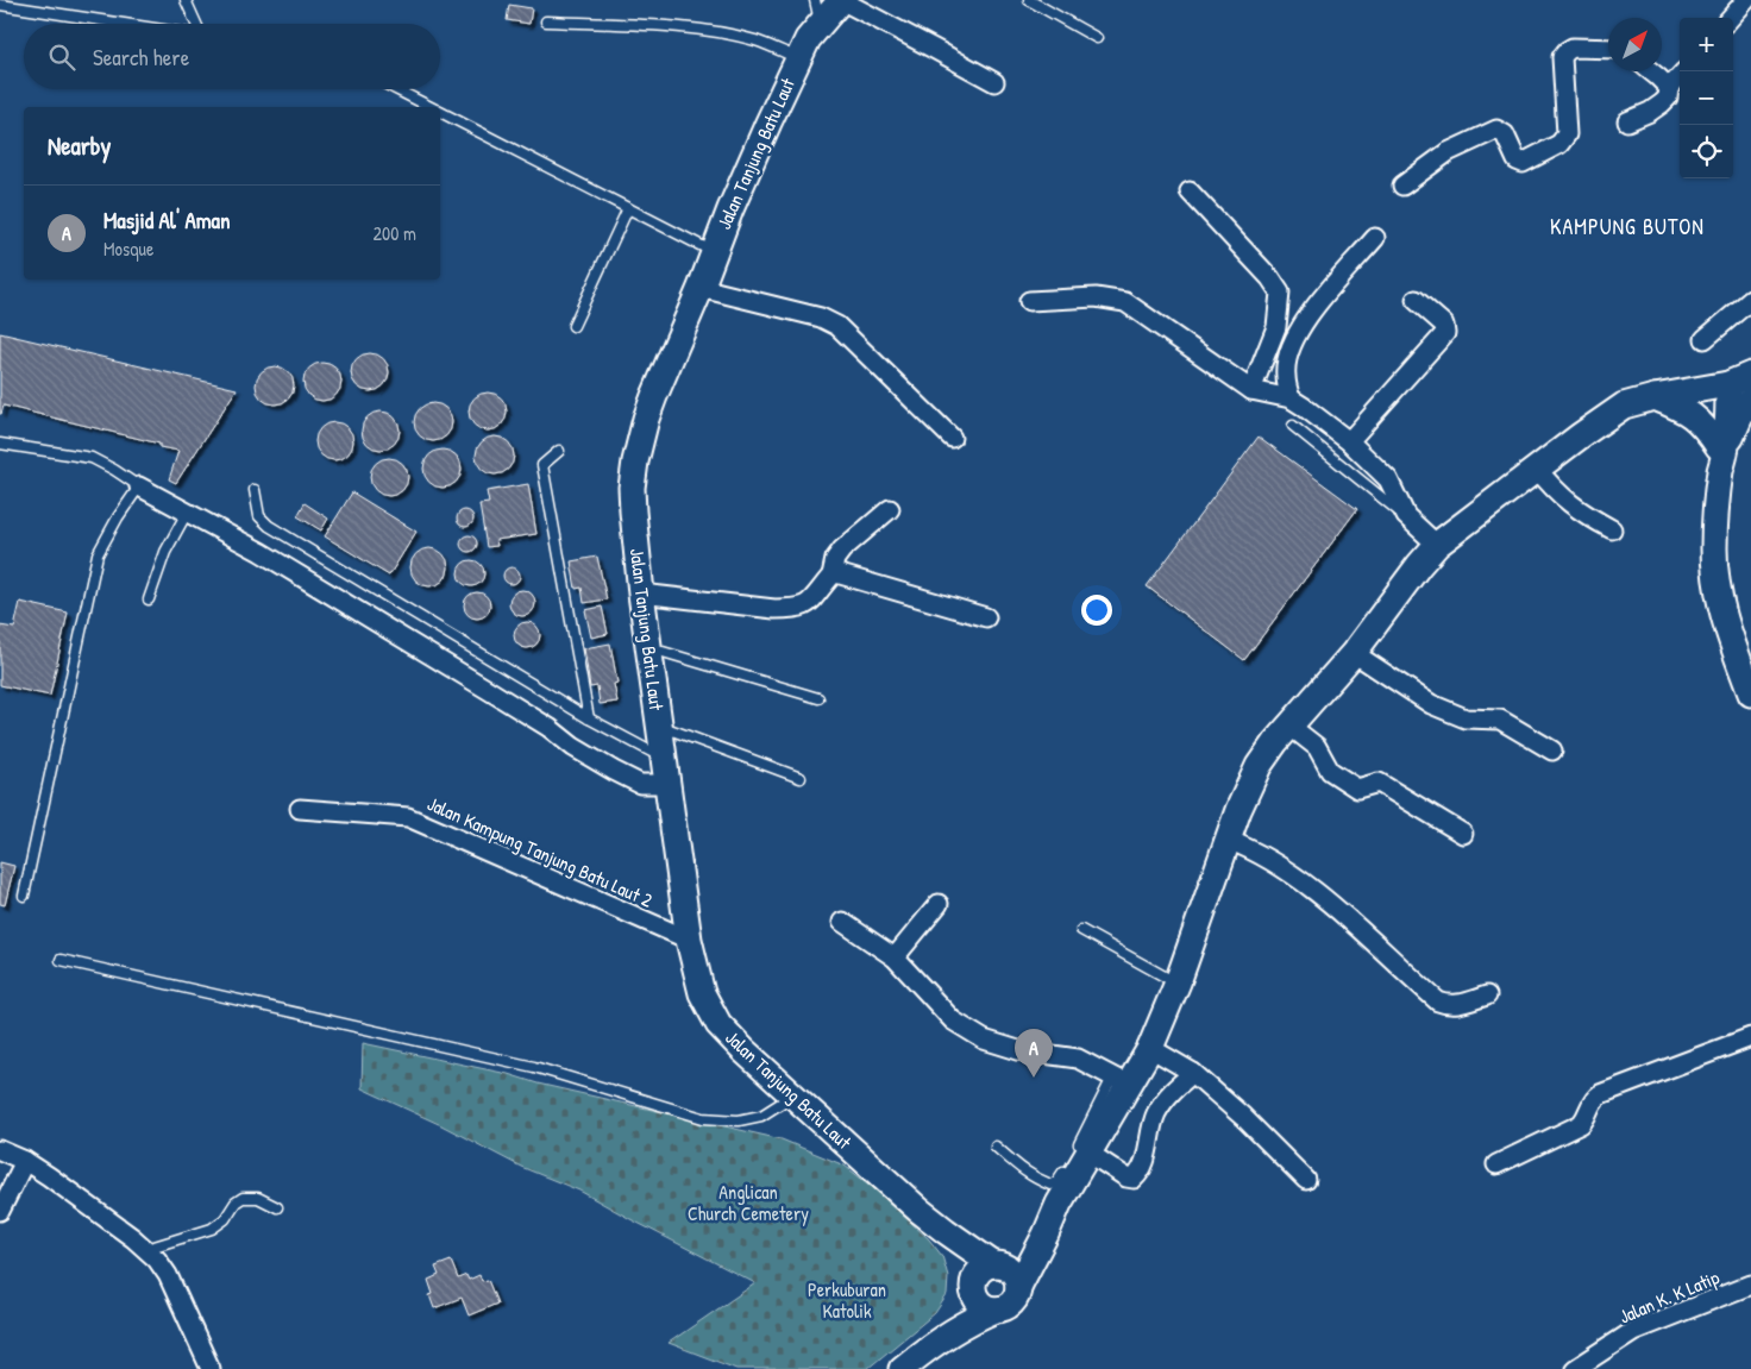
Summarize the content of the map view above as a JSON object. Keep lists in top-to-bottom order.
{
  "streets": {
    "street": ["Jalan Tanjung Batu Laut", "Jalan Kampung Tanjung Batu Laut 2", "Jalan K. K Latip"]
  },
  "crossings": [
    ["Jalan Tanjung Batu Laut", "Jalan Kampung Tanjung Batu Laut 2"]
  ],
  "districts": ["KAMPUNG BUTON"],
  "parks": ["Anglican Church Cemetery", "Perkuburan Katolik"],
  "north": "top right",
  "page": {
    "map_buttons": ["+", "−"],
    "search": "Search here",
    "heading": "Nearby",
    "list": [
      {
        "mark": "A",
        "name": "Masjid Al' Aman",
        "note": "Mosque",
        "value": "200 m"
      }
    ],
    "pins": "A"
  }
}
